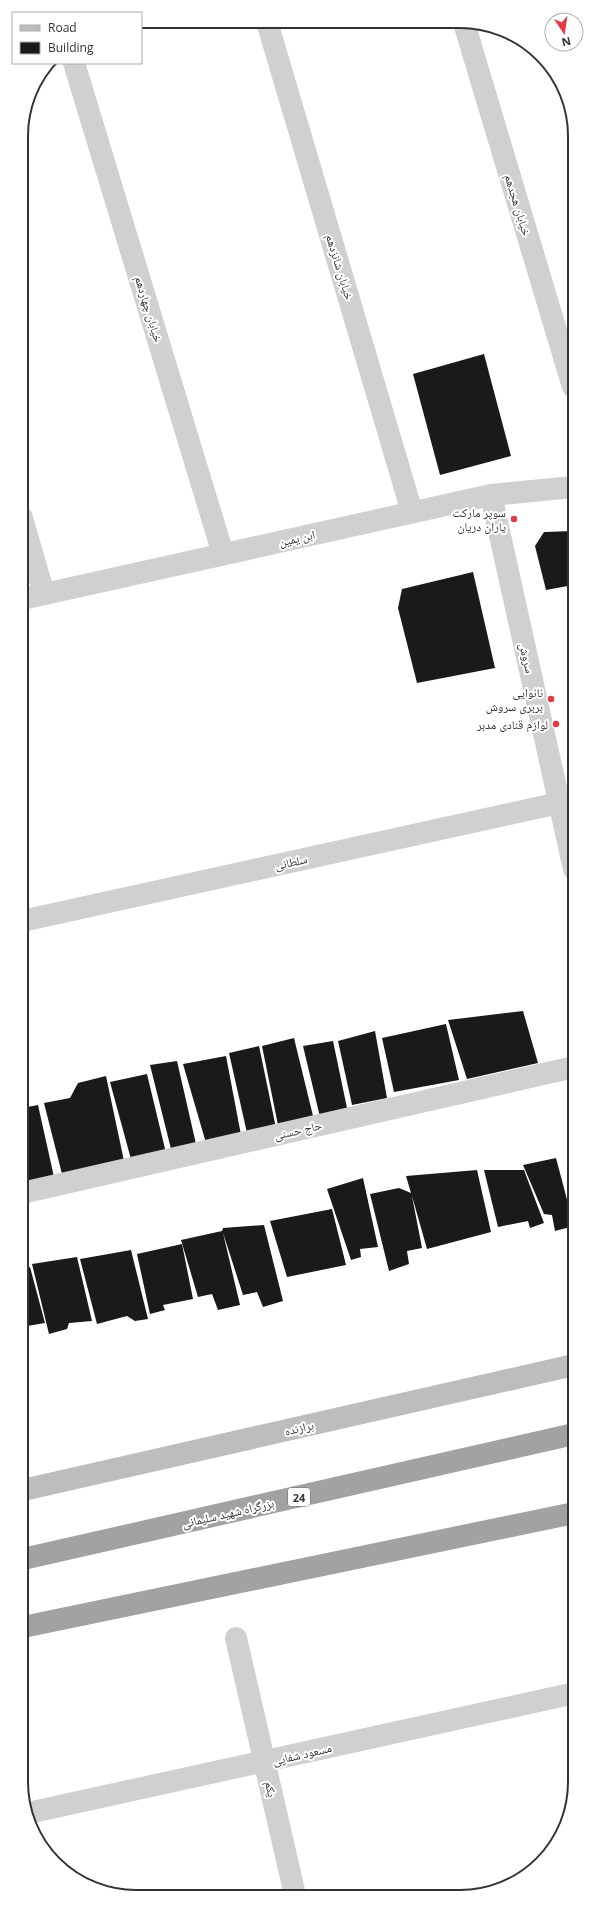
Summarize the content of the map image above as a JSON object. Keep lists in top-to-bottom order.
{
  "streets": {
    "highway": ["24", "بزرگراه شهید سلیمانی"],
    "main road": ["برازنده"],
    "street": [
      "خیابان هجدهم",
      "خیابان شانزدهم",
      "خیابان چهاردهم",
      "ابن یمین",
      "سروش",
      "سلطانی",
      "حاج حسنی",
      "مسعود شفاپی",
      "یکم"
    ]
  },
  "crossings": [
    ["خیابان شانزدهم", "ابن یمین"],
    ["خیابان چهاردهم", "ابن یمین"],
    ["ابن یمین", "سروش"],
    ["سروش", "سلطانی"],
    ["مسعود شفاپی", "یکم"]
  ],
  "places": ["سوپر مارکت یاران دریان", "نانوایی بربری سروش", "لوازم قنادى مدبر"],
  "legend": ["Road", "Building"],
  "north": "bottom"
}
